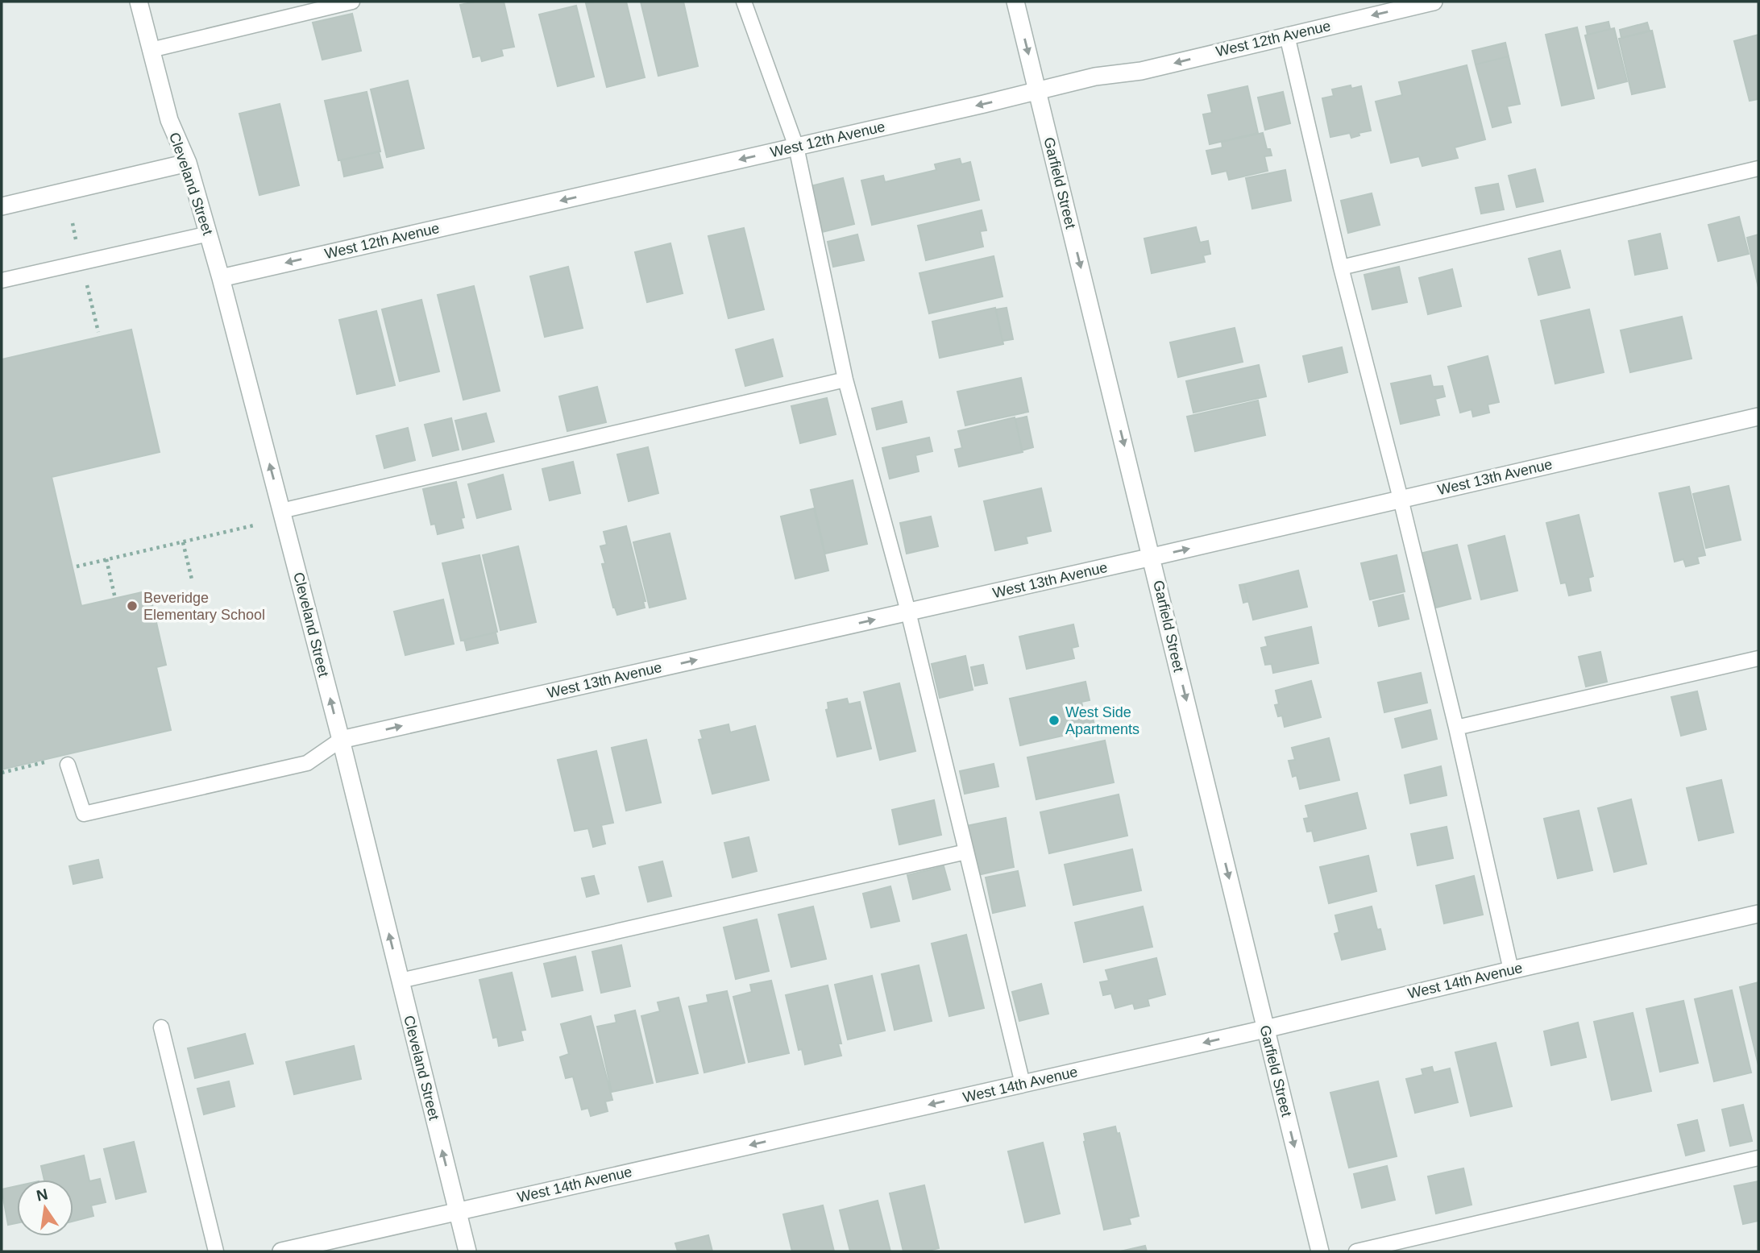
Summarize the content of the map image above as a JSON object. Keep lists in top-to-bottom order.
{
  "streets": {
    "street": [
      "West 12th Avenue",
      "Garfield Street",
      "Cleveland Street",
      "West 13th Avenue",
      "West 14th Avenue"
    ]
  },
  "crossings": [
    ["West 12th Avenue", "Garfield Street"],
    ["West 12th Avenue", "Cleveland Street"],
    ["Garfield Street", "West 13th Avenue"],
    ["Garfield Street", "West 14th Avenue"],
    ["Cleveland Street", "West 13th Avenue"],
    ["Cleveland Street", "West 14th Avenue"]
  ],
  "one_way": [
    "West 12th Avenue",
    "Garfield Street",
    "Cleveland Street",
    "West 13th Avenue",
    "West 14th Avenue"
  ],
  "places": ["Beveridge Elementary School", "West Side Apartments"],
  "north": "top"
}
